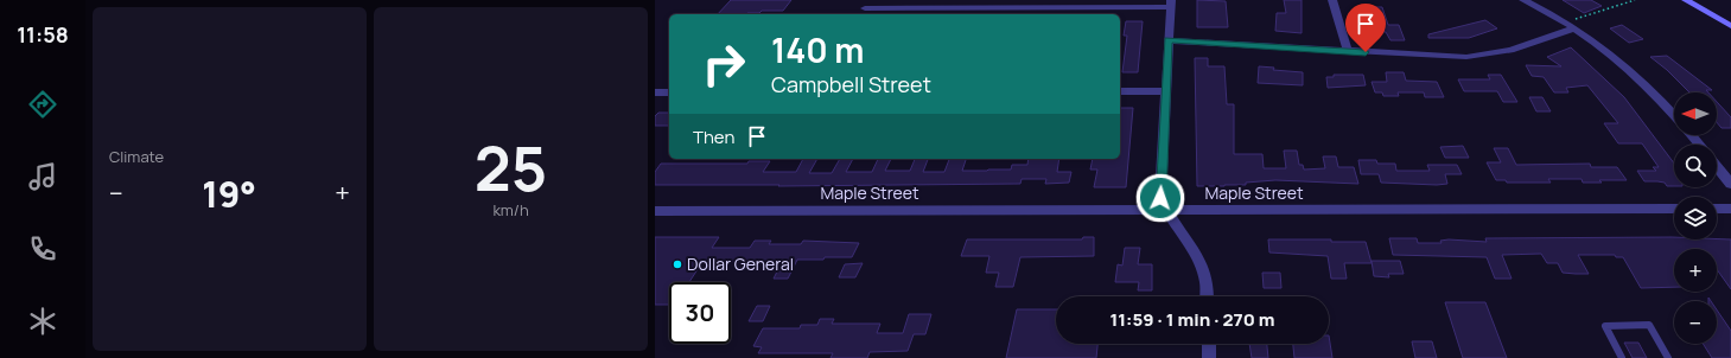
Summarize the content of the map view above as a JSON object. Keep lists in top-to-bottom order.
{
  "streets": {
    "street": ["Maple Street"]
  },
  "places": ["Dollar General"],
  "north": "left",
  "page": {
    "tabs": "11:58",
    "tile": [
      "Climate",
      ["25", "km/h"]
    ],
    "turn": ["140 m", "Campbell Street"],
    "map_buttons": ["+", "−"],
    "then": "Then",
    "heat": ["−", "19°", "+"],
    "limit": "30",
    "trip": "11:59 · 1 min · 270 m"
  }
}
